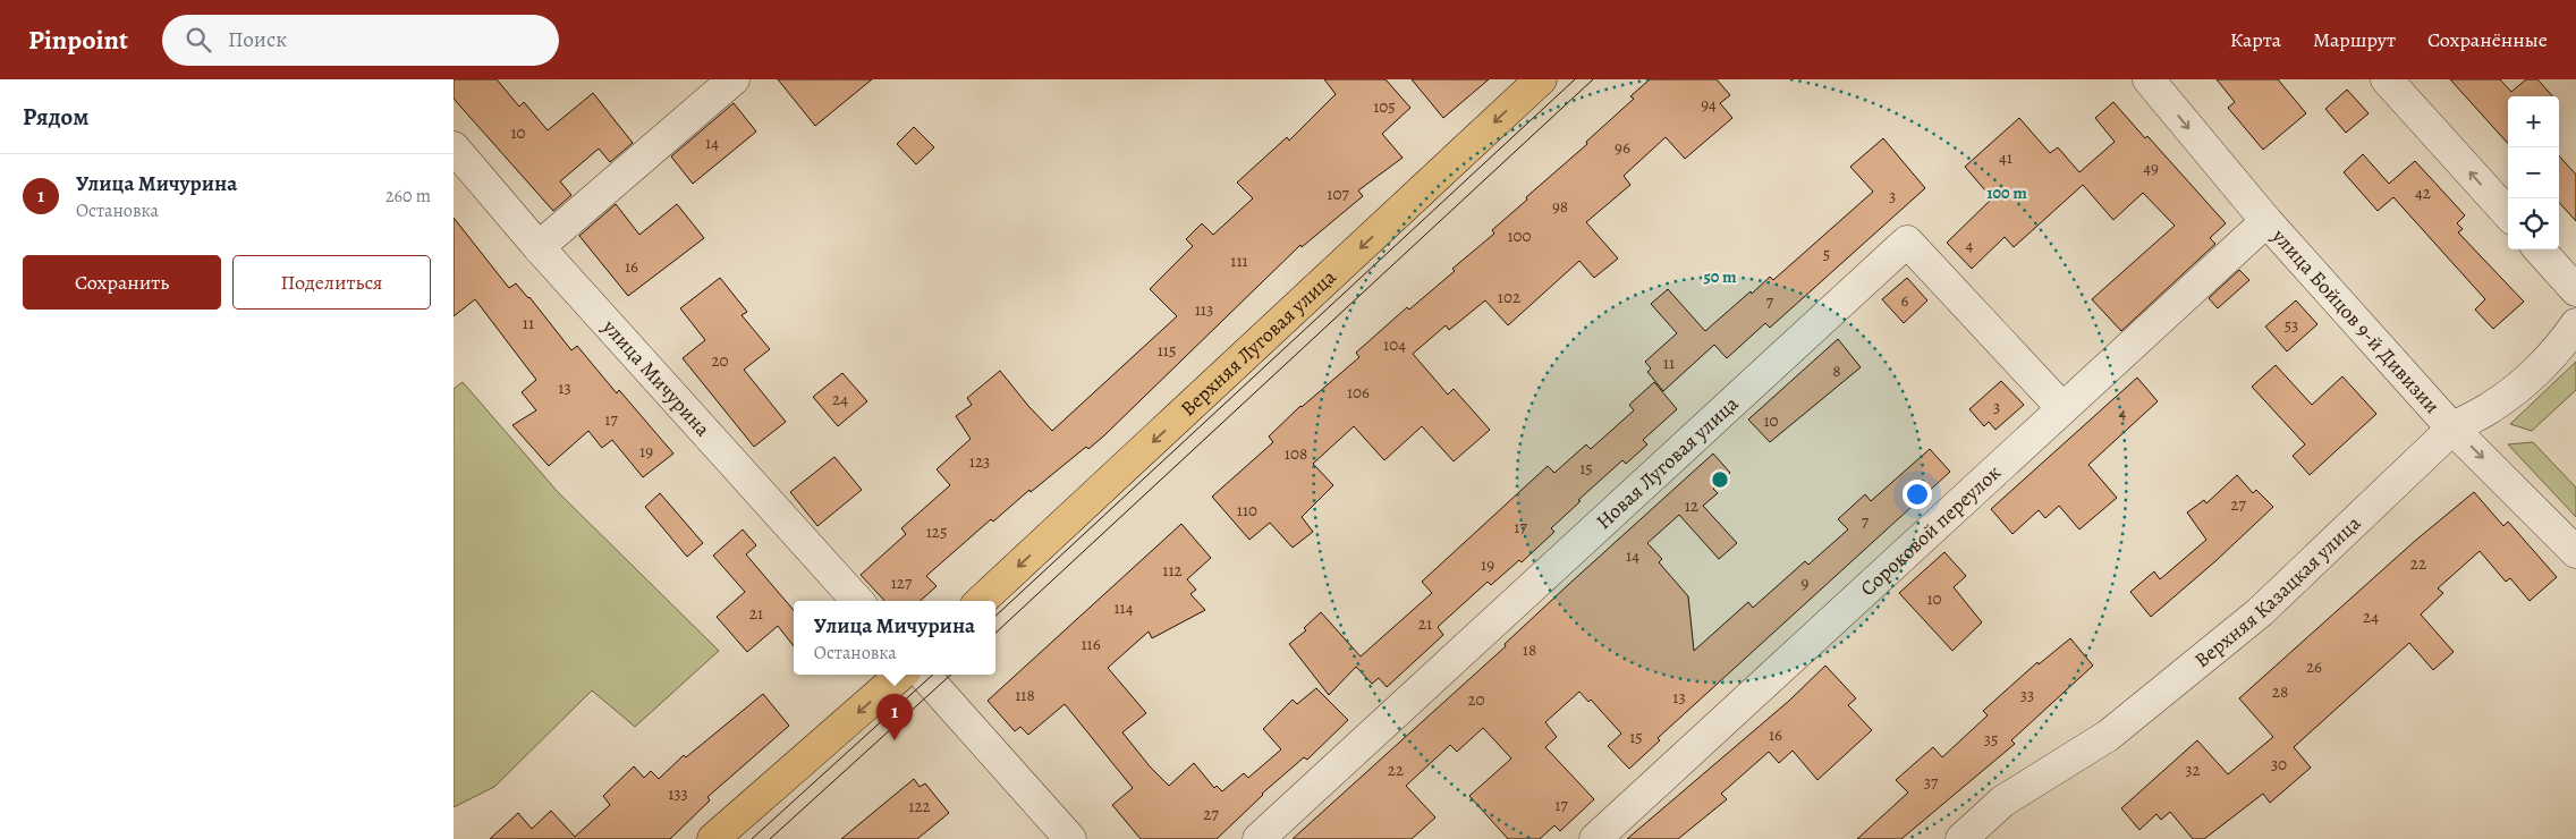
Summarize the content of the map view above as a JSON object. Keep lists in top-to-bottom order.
{
  "streets": {
    "main road": ["Верхняя Луговая улица"],
    "street": [
      "улица Бойцов 9-й Дивизии",
      "улица Мичурина",
      "Новая Луговая улица",
      "Сороковой переулок",
      "Верхняя Казацкая улица"
    ]
  },
  "crossings": [
    ["улица Бойцов 9-й Дивизии", "Сороковой переулок"],
    ["улица Бойцов 9-й Дивизии", "Верхняя Казацкая улица"],
    ["Новая Луговая улица", "Сороковой переулок"]
  ],
  "one_way": ["улица Бойцов 9-й Дивизии", "Верхняя Луговая улица"],
  "house_numbers": [
    "94",
    "105",
    "10",
    "14",
    "96",
    "41",
    "49",
    "42",
    "107",
    "3",
    "98",
    "100",
    "4",
    "5",
    "111",
    "16",
    "102",
    "6",
    "7",
    "113",
    "11",
    "53",
    "104",
    "115",
    "20",
    "11",
    "8",
    "13",
    "106",
    "24",
    "3",
    "4",
    "17",
    "10",
    "19",
    "108",
    "123",
    "15",
    "27",
    "12",
    "110",
    "7",
    "17",
    "125",
    "14",
    "22",
    "19",
    "112",
    "127",
    "9",
    "10",
    "114",
    "21",
    "24",
    "21",
    "116",
    "18",
    "26",
    "28",
    "118",
    "33",
    "13",
    "20",
    "16",
    "15",
    "35",
    "30",
    "22",
    "32",
    "37",
    "133",
    "17",
    "122",
    "27"
  ],
  "page": {
    "header": "Pinpoint",
    "search": "Поиск",
    "nav": ["Карта", "Маршрут", "Сохранённые"],
    "heading": "Рядом",
    "map_buttons": ["+", "−"],
    "list": [
      {
        "mark": "1",
        "name": "Улица Мичурина",
        "note": "Остановка",
        "value": "260 m"
      }
    ],
    "buttons": ["Сохранить", "Поделиться"],
    "popup": ["Улица Мичурина", "Остановка"],
    "pins": "1"
  },
  "rings": ["100 m", "50 m"]
}
